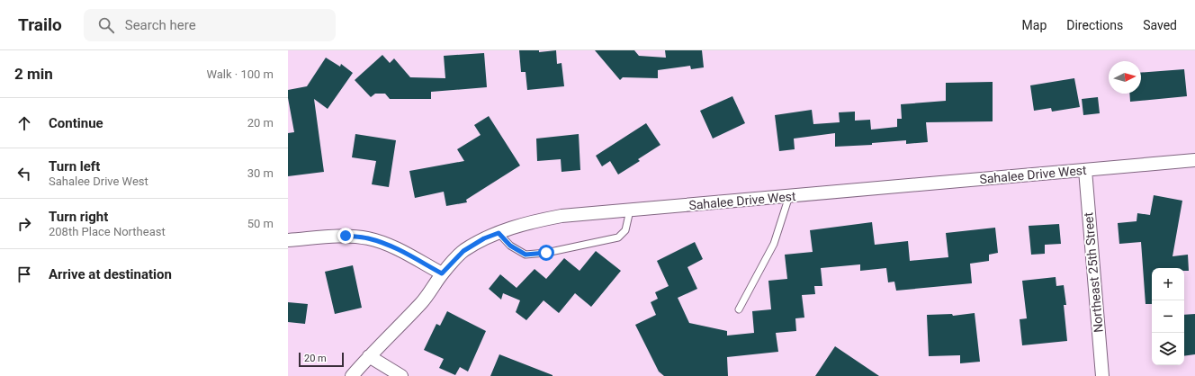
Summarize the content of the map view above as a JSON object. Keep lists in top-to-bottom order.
{
  "streets": {
    "street": ["Sahalee Drive West", "Northeast 25th Street"]
  },
  "crossings": [
    ["Sahalee Drive West", "Northeast 25th Street"]
  ],
  "scale_bar": "20 m",
  "north": "right",
  "page": {
    "header": "Trailo",
    "search": "Search here",
    "nav": ["Map", "Directions", "Saved"],
    "heading": ["2 min", "Walk · 100 m"],
    "list": [
      ["Continue", "20 m"],
      ["Turn left", "Sahalee Drive West", "30 m"],
      ["Turn right", "208th Place Northeast", "50 m"],
      "Arrive at destination"
    ],
    "map_buttons": ["+", "−"],
    "scale": "20 m"
  }
}
